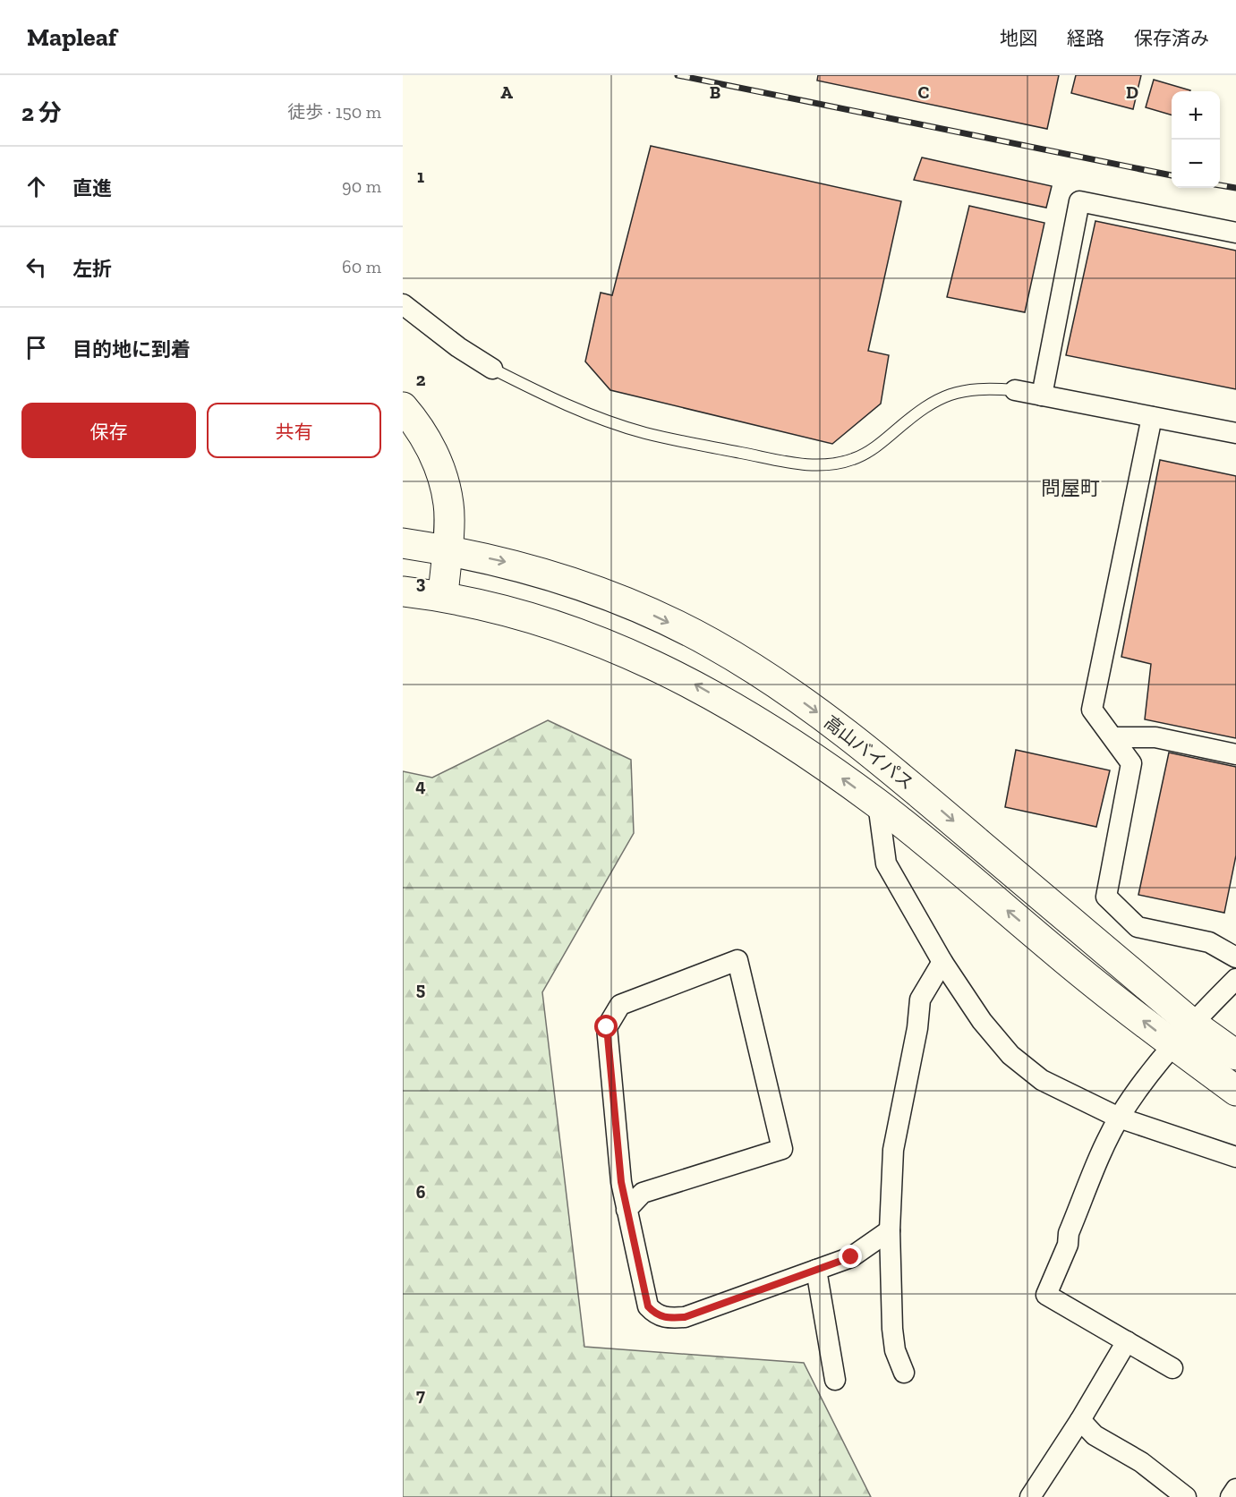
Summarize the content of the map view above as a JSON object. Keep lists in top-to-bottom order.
{
  "streets": {
    "main road": ["高山バイパス"]
  },
  "districts": ["問屋町"],
  "page": {
    "header": "Mapleaf",
    "nav": ["地図", "経路", "保存済み"],
    "heading": ["2 分", "徒歩 · 150 m"],
    "map_buttons": ["+", "−"],
    "list": [
      ["直進", "90 m"],
      ["左折", "60 m"],
      "目的地に到着"
    ],
    "buttons": ["保存", "共有"]
  },
  "grid": {
    "columns": [
      "A",
      "B",
      "C",
      "D"
    ],
    "rows": [
      "1",
      "2",
      "3",
      "4",
      "5",
      "6",
      "7"
    ]
  }
}
